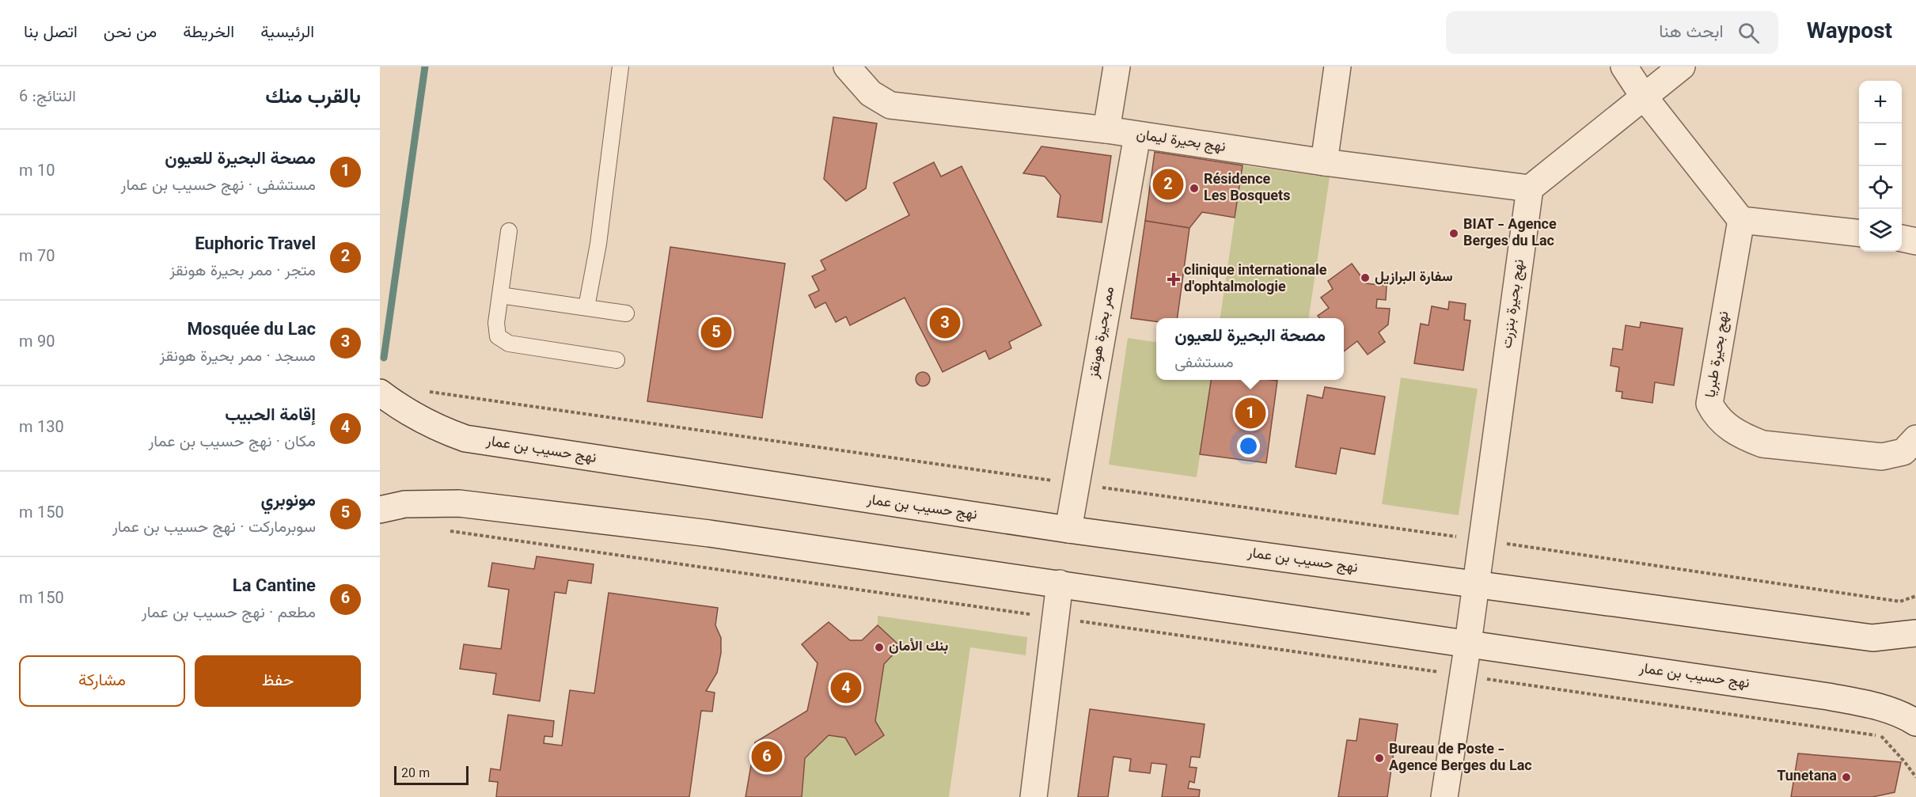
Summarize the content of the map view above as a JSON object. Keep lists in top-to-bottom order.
{
  "streets": {
    "main road": [
      "نهج بحيرة ليمان",
      "نهج بحيرة بنزرت",
      "ممر بحيرة هونقز",
      "نهج بحيرة طبريا",
      "نهج حسيب بن عمار"
    ]
  },
  "crossings": [
    ["نهج بحيرة ليمان", "نهج بحيرة بنزرت"],
    ["نهج بحيرة ليمان", "ممر بحيرة هونقز"],
    ["نهج بحيرة بنزرت", "نهج حسيب بن عمار"],
    ["ممر بحيرة هونقز", "نهج حسيب بن عمار"]
  ],
  "places": {
    "other": [
      "Résidence Les Bosquets",
      "BIAT - Agence Berges du Lac",
      "سفارة البرازيل",
      "بنك الأمان",
      "Bureau de Poste - Agence Berges du Lac",
      "Tunetana"
    ],
    "health": ["clinique internationale d'ophtalmologie"]
  },
  "scale_bar": "20 m",
  "page": {
    "header": "Waypost",
    "search": "ابحث هنا",
    "nav": [
      "الرئيسية",
      "الخريطة",
      "من نحن",
      "اتصل بنا"
    ],
    "heading": ["بالقرب منك", "النتائج: 6"],
    "map_buttons": ["+", "−"],
    "list": [
      {
        "mark": "1",
        "name": "مصحة البحيرة للعيون",
        "note": "مستشفى · نهج حسيب بن عمار",
        "value": "10 m"
      },
      {
        "mark": "2",
        "name": "Euphoric Travel",
        "note": "متجر · ممر بحيرة هونقز",
        "value": "70 m"
      },
      {
        "mark": "3",
        "name": "Mosquée du Lac",
        "note": "مسجد · ممر بحيرة هونقز",
        "value": "90 m"
      },
      {
        "mark": "4",
        "name": "إقامة الحبيب",
        "note": "مكان · نهج حسيب بن عمار",
        "value": "130 m"
      },
      {
        "mark": "5",
        "name": "مونوبري",
        "note": "سوبرماركت · نهج حسيب بن عمار",
        "value": "150 m"
      },
      {
        "mark": "6",
        "name": "La Cantine",
        "note": "مطعم · نهج حسيب بن عمار",
        "value": "150 m"
      }
    ],
    "pins": [
      "2",
      "3",
      "5",
      "1",
      "4",
      "6"
    ],
    "popup": ["مصحة البحيرة للعيون", "مستشفى"],
    "buttons": ["حفظ", "مشاركة"],
    "scale": "20 m"
  }
}
